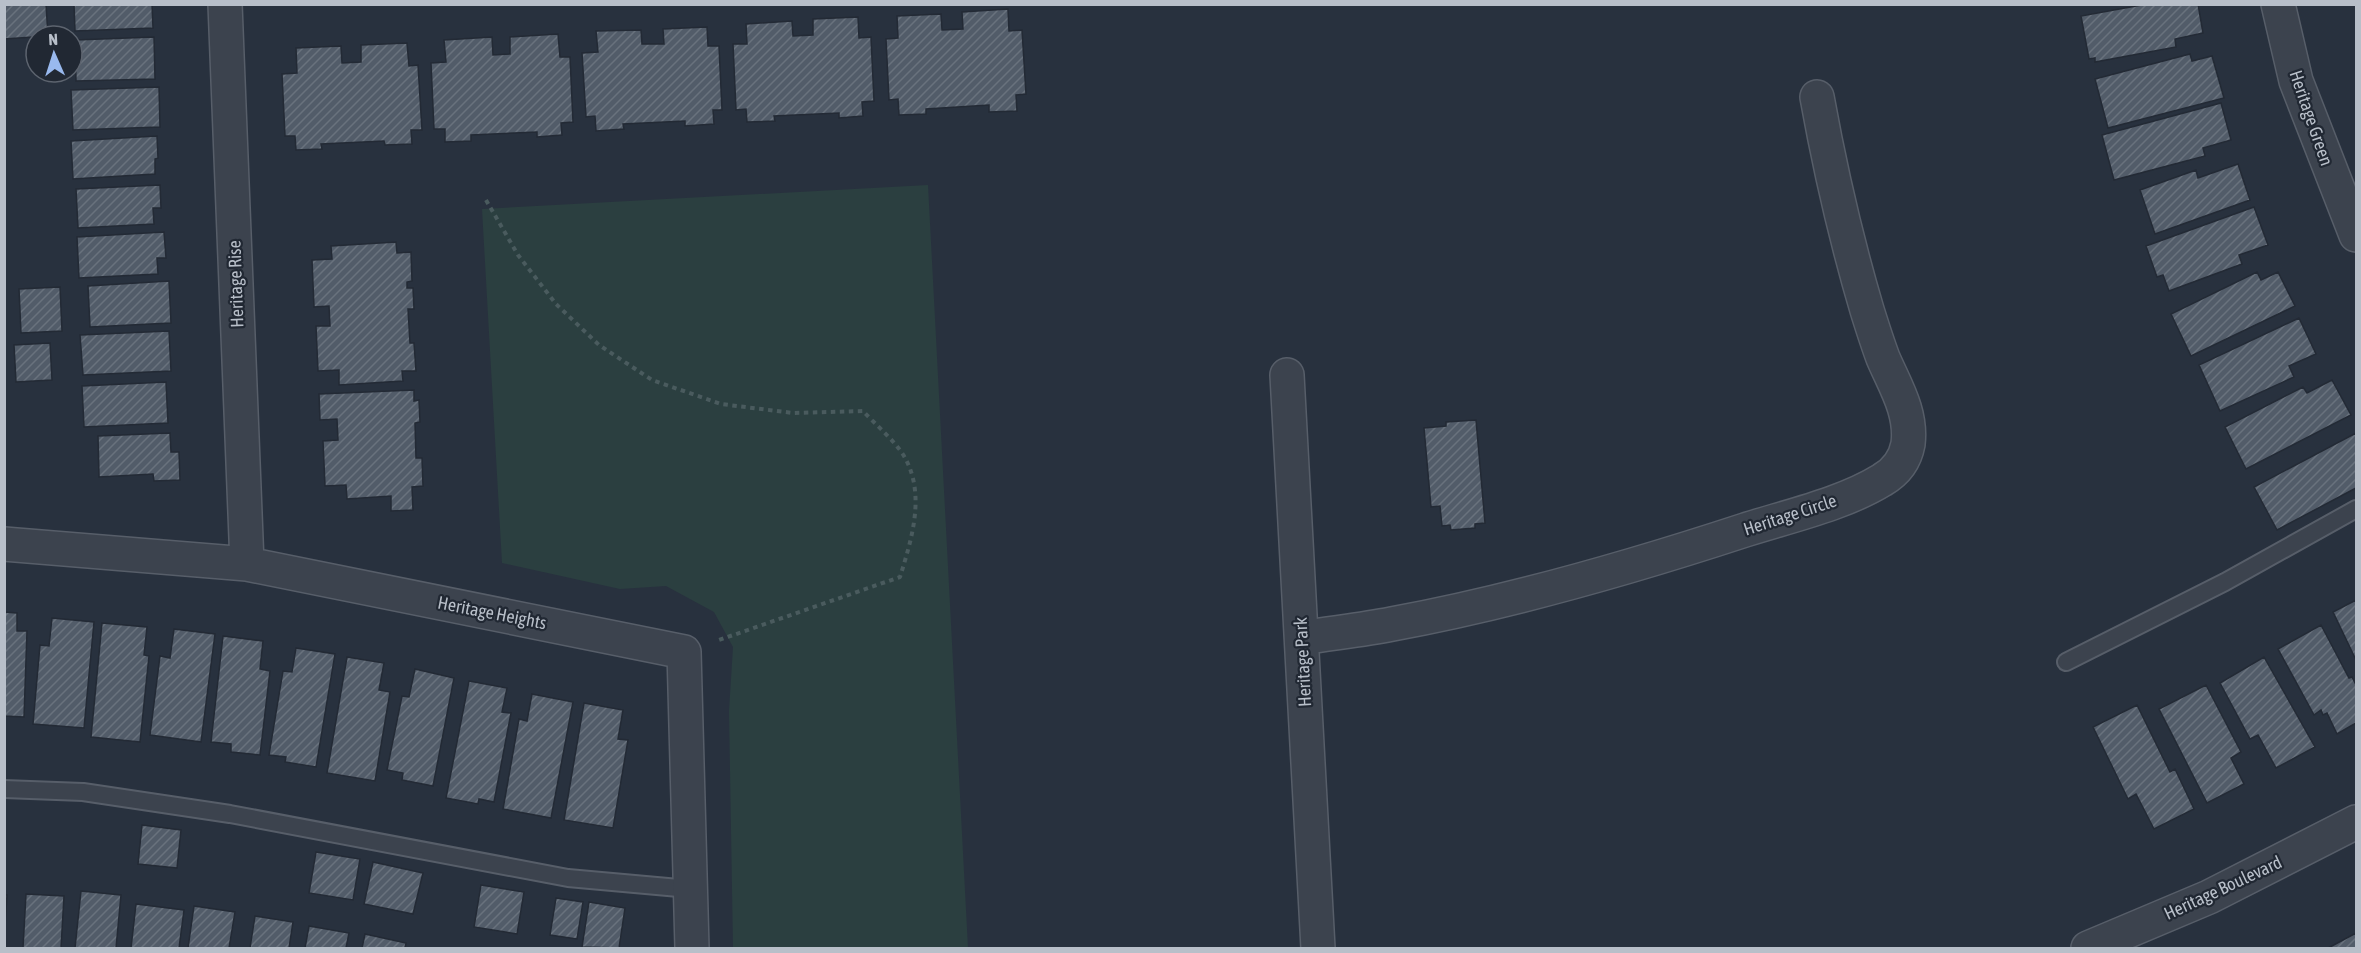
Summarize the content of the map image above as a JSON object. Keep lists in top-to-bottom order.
{
  "streets": {
    "street": [
      "Heritage Green",
      "Heritage Rise",
      "Heritage Circle",
      "Heritage Heights",
      "Heritage Park",
      "Heritage Boulevard"
    ]
  },
  "crossings": [
    ["Heritage Rise", "Heritage Heights"],
    ["Heritage Circle", "Heritage Park"]
  ],
  "north": "top"
}
